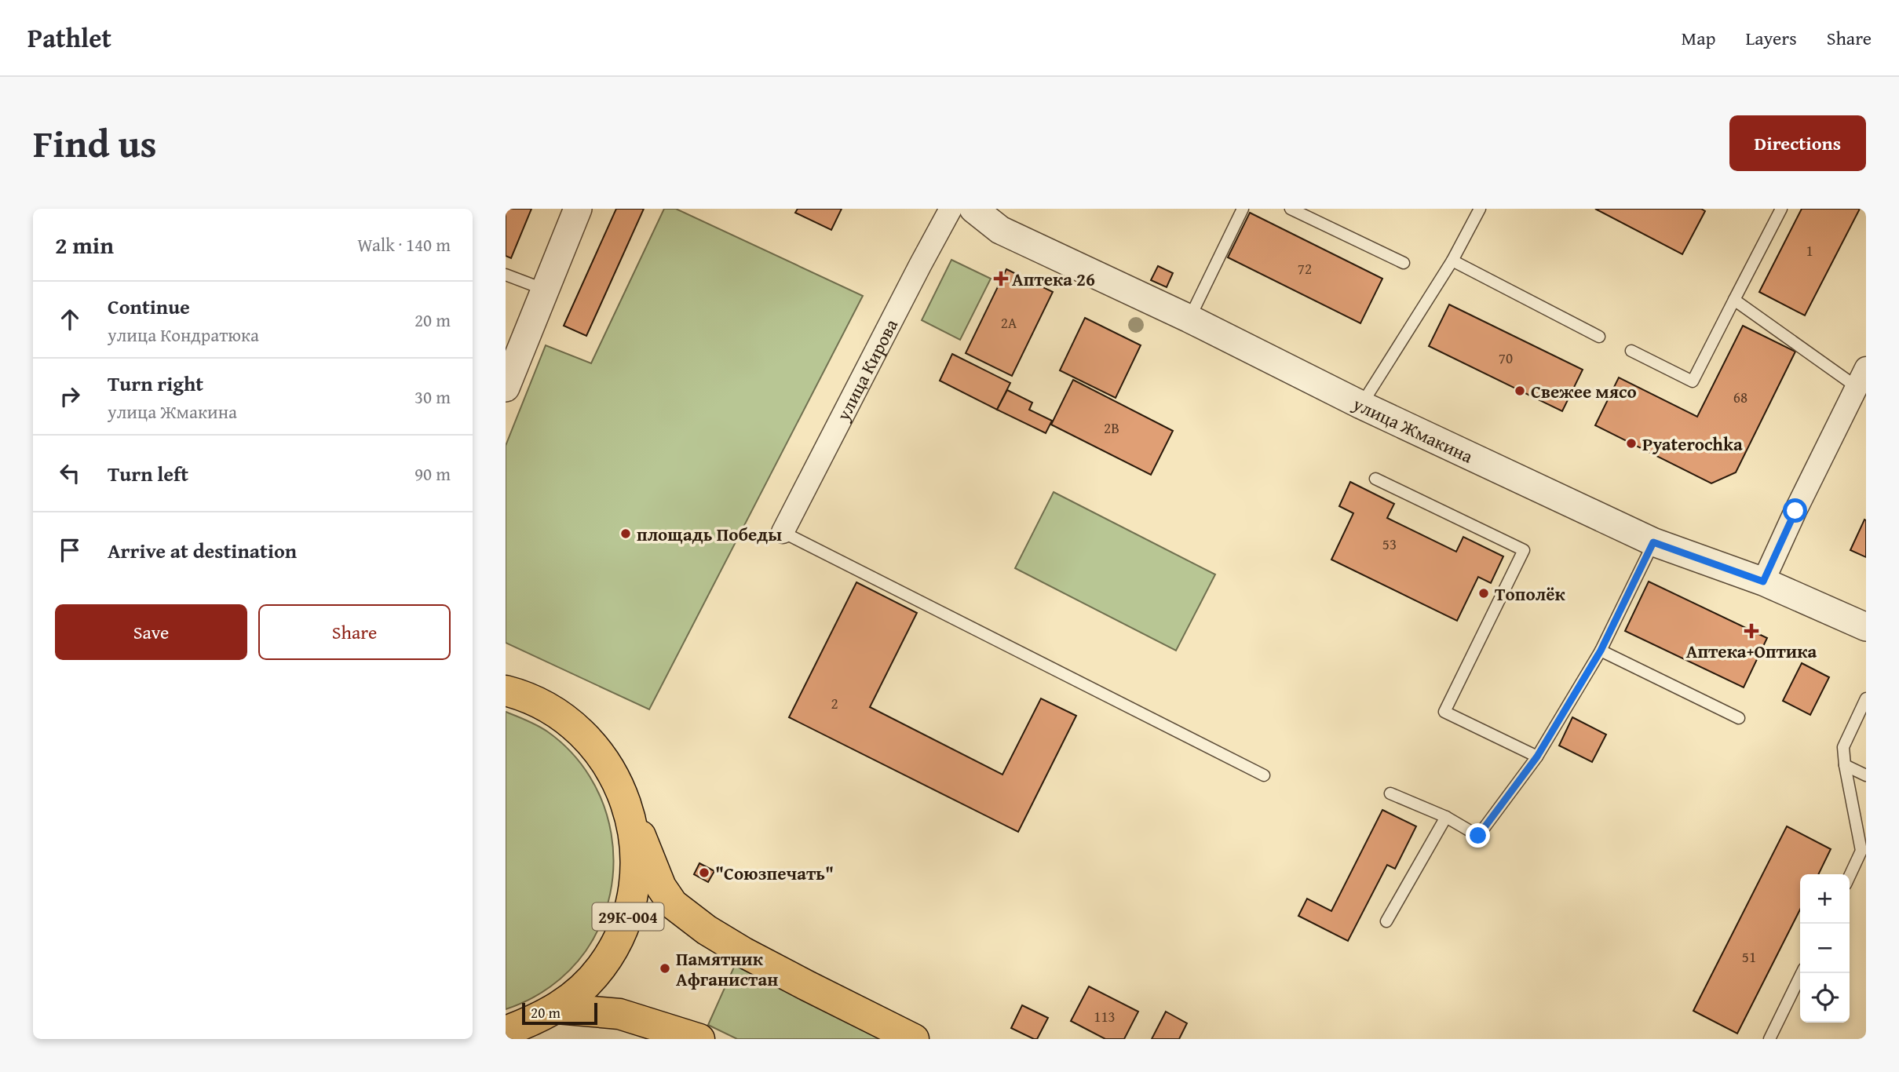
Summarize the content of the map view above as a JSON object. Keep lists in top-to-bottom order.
{
  "streets": {
    "main road": ["29К-004"],
    "street": ["улица Кирова", "улица Жмакина"]
  },
  "places": {
    "health": ["Аптека 26", "Аптека+Оптика"],
    "other": [
      "Свежее мясо",
      "Pyaterochka",
      "площадь Победы",
      "Тополёк",
      "\"Союзпечать\"",
      "Памятник Афганистан"
    ]
  },
  "house_numbers": [
    "1",
    "72",
    "2А",
    "70",
    "68",
    "2В",
    "53",
    "2",
    "51",
    "113"
  ],
  "scale_bar": "20 m",
  "page": {
    "header": "Pathlet",
    "nav": ["Map", "Layers", "Share"],
    "title": "Find us",
    "buttons": [
      "Directions",
      ["Save", "Share"]
    ],
    "heading": ["2 min", "Walk · 140 m"],
    "list": [
      ["Continue", "улица Кондратюка", "20 m"],
      ["Turn right", "улица Жмакина", "30 m"],
      ["Turn left", "90 m"],
      "Arrive at destination"
    ],
    "map_buttons": ["+", "−"],
    "scale": "20 m"
  }
}
